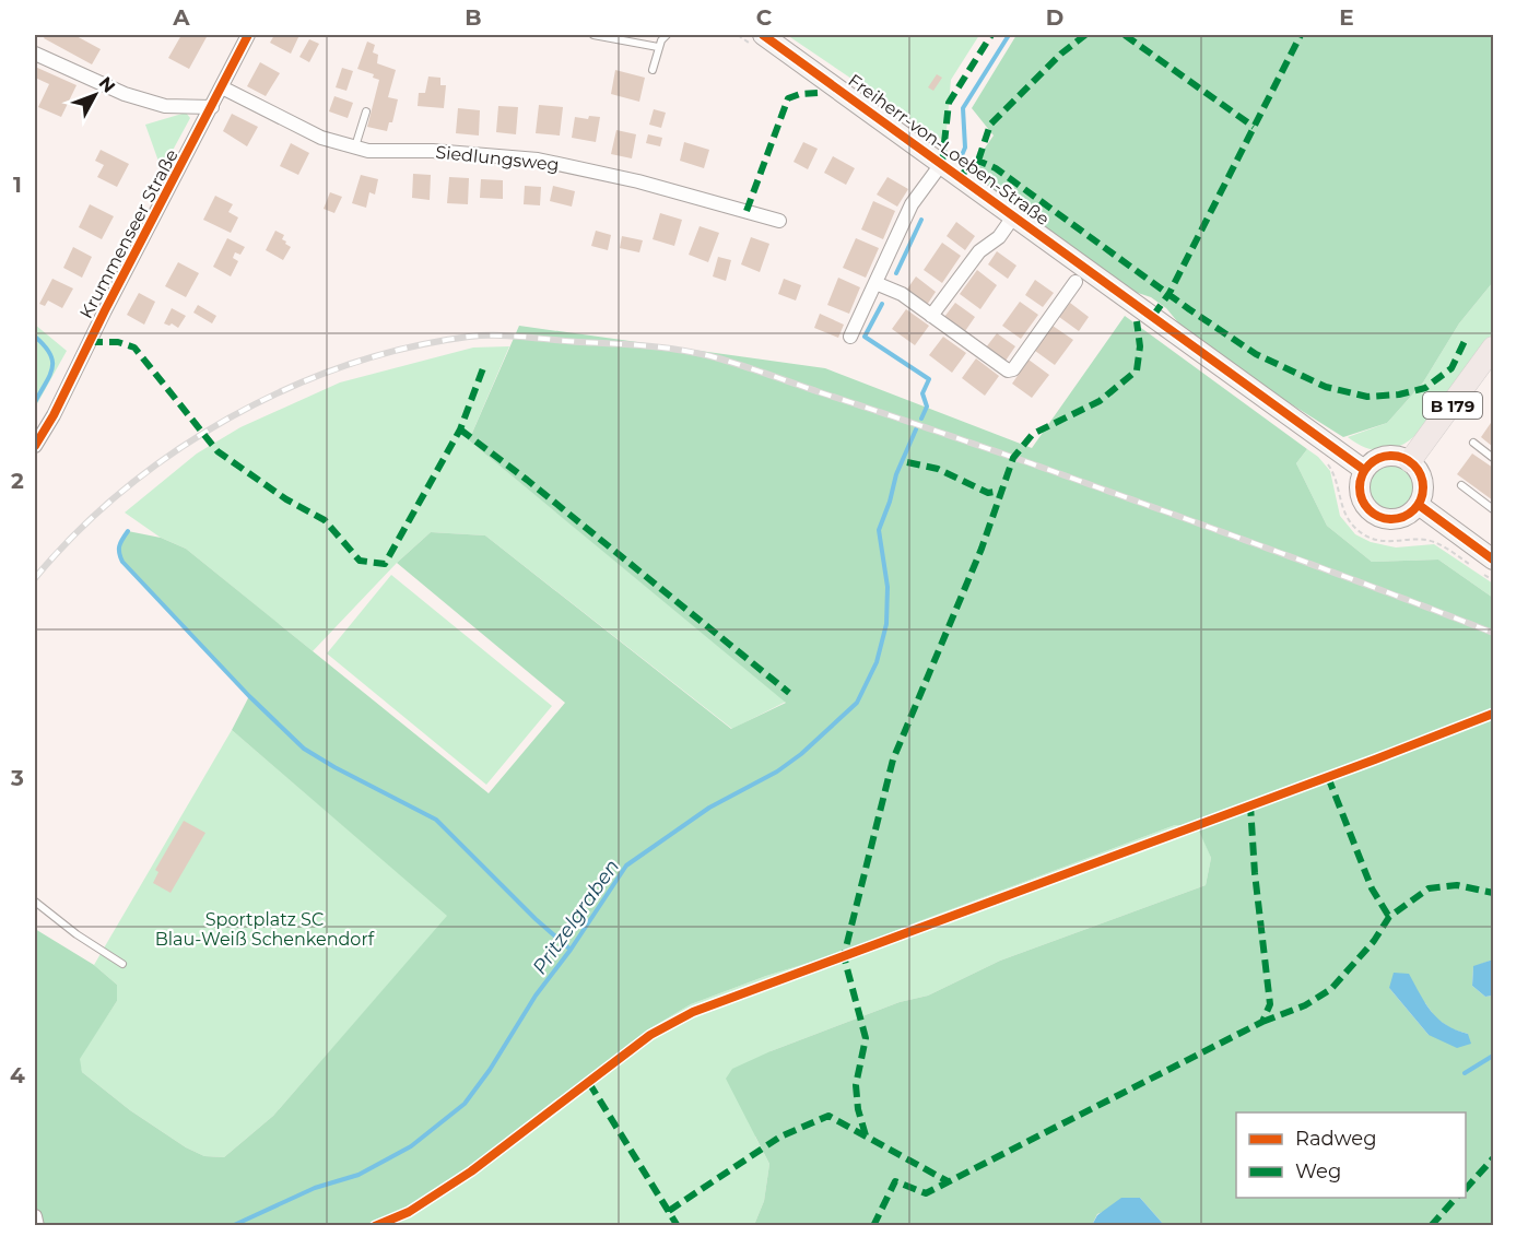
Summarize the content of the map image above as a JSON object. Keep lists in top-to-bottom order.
{
  "streets": {
    "main road": ["Freiherr-von-Loeben-Straße", "B 179"],
    "street": ["Siedlungsweg", "Krummenseer Straße"]
  },
  "crossings": [
    ["Freiherr-von-Loeben-Straße", "B 179"],
    ["Siedlungsweg", "Krummenseer Straße"]
  ],
  "water": ["Pritzelgraben"],
  "parks": ["Sportplatz SC Blau-Weiß Schenkendorf"],
  "legend": ["Radweg", "Weg"],
  "north": "top right",
  "grid": {
    "columns": [
      "A",
      "B",
      "C",
      "D",
      "E"
    ],
    "rows": [
      "1",
      "2",
      "3",
      "4"
    ]
  }
}
